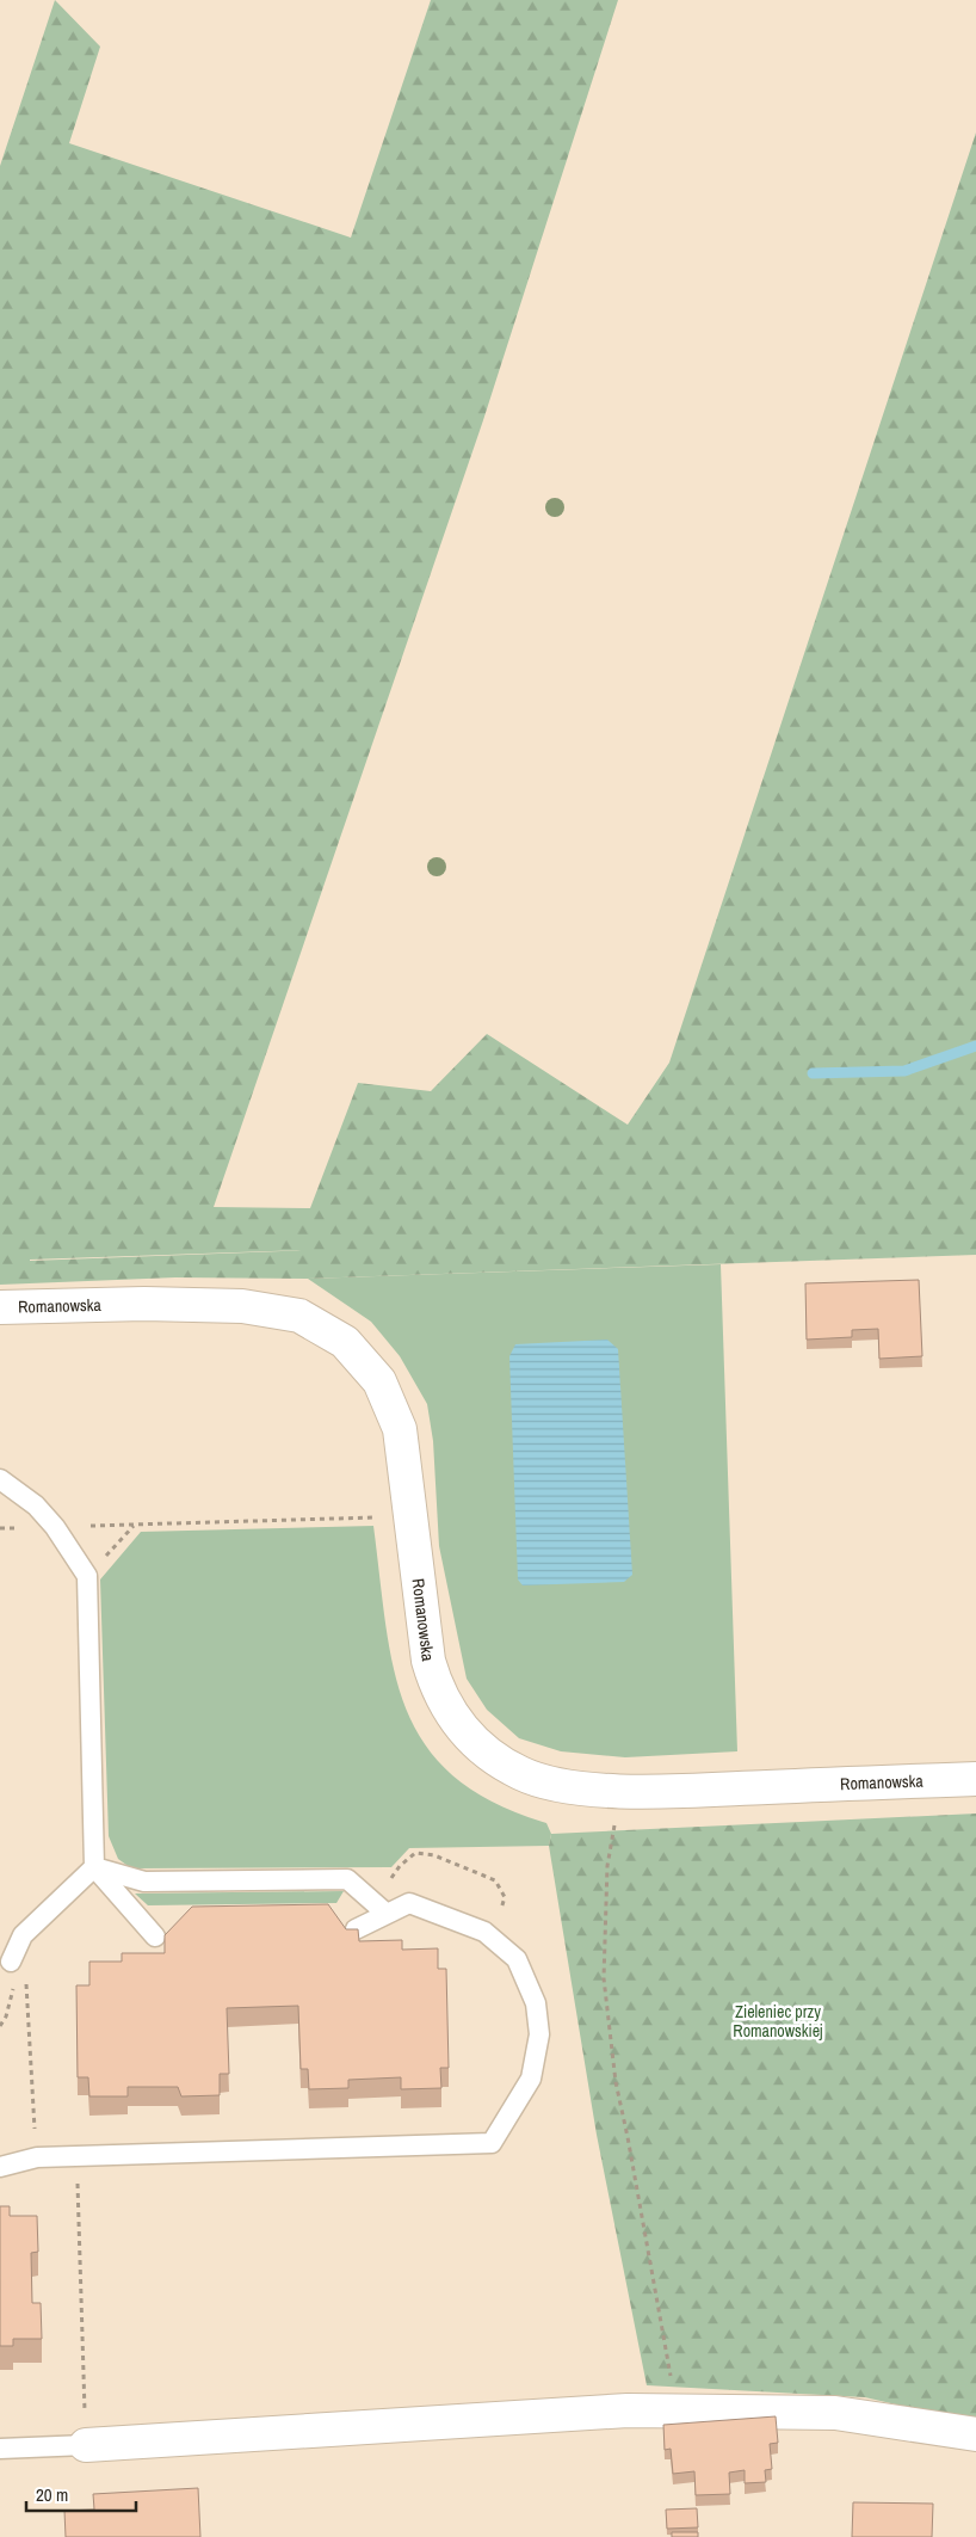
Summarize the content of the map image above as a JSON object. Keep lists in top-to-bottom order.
{
  "streets": {
    "street": ["Romanowska"]
  },
  "parks": ["Zieleniec przy Romanowskiej"],
  "scale_bar": "20 m"
}
